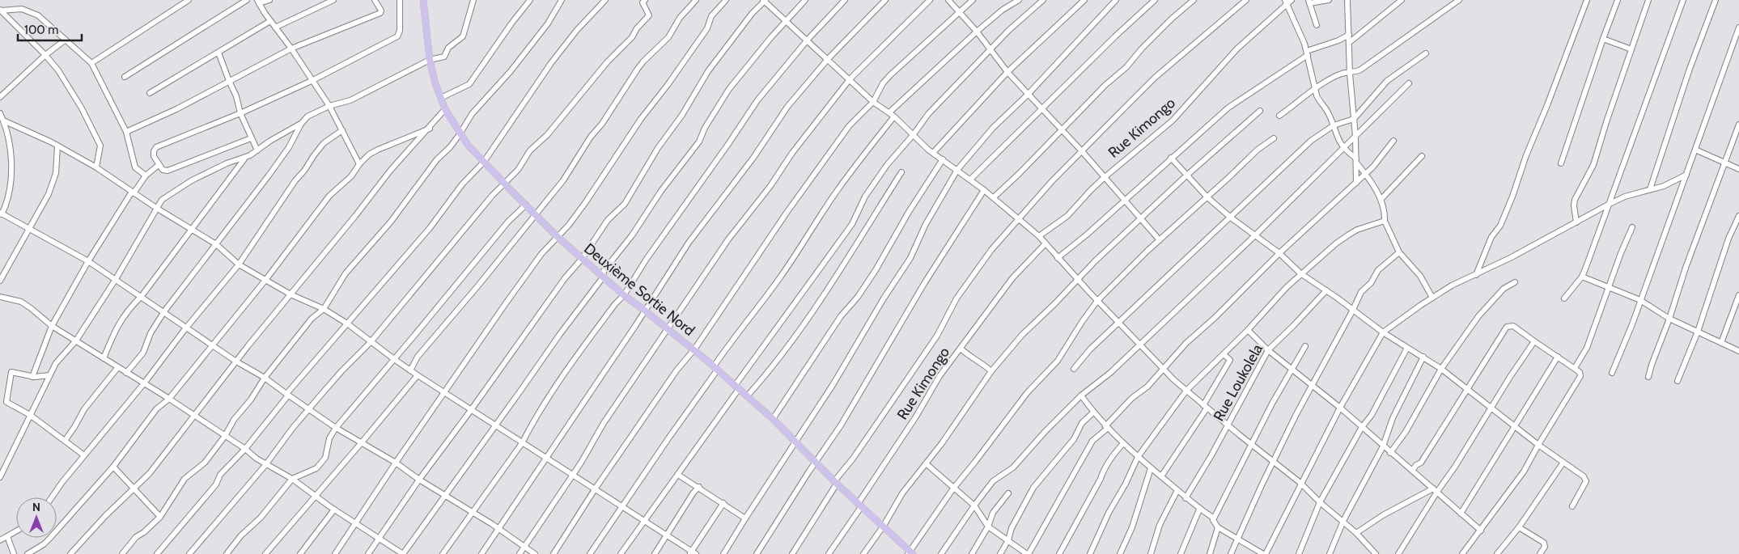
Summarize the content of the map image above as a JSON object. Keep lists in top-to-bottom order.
{
  "streets": {
    "main road": ["Deuxième Sortie Nord"],
    "street": ["Rue Kimongo", "Rue Loukolela"]
  },
  "crossings": [
    ["Rue Kimongo", "Deuxième Sortie Nord"]
  ],
  "scale_bar": "100 m",
  "north": "top"
}
